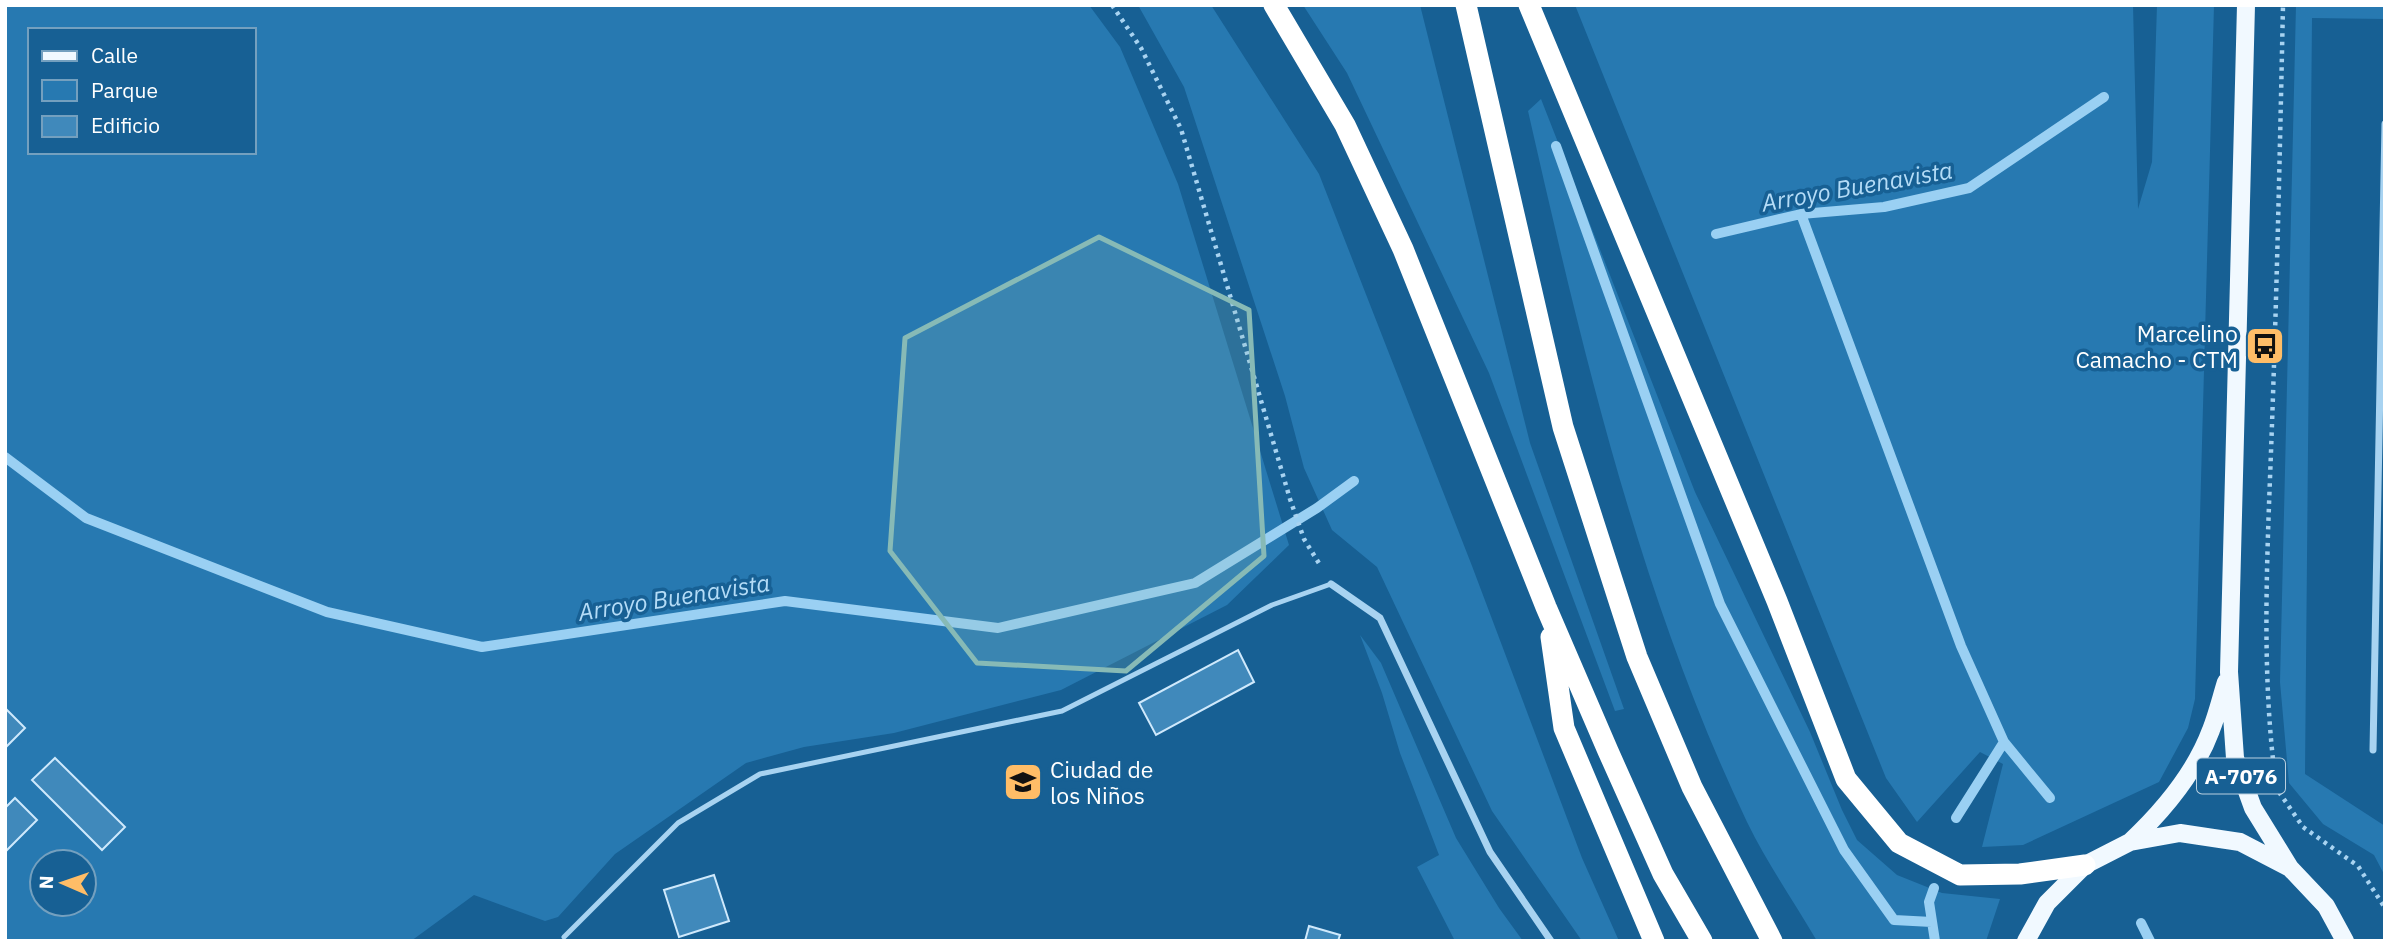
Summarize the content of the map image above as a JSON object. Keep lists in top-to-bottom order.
{
  "streets": {
    "main road": ["A-7076"]
  },
  "water": ["Arroyo Buenavista"],
  "places": {
    "bus stop": ["Marcelino Camacho - CTM"],
    "school or university": ["Ciudad de los Niños"]
  },
  "legend": ["Calle", "Parque", "Edificio"],
  "north": "left"
}
